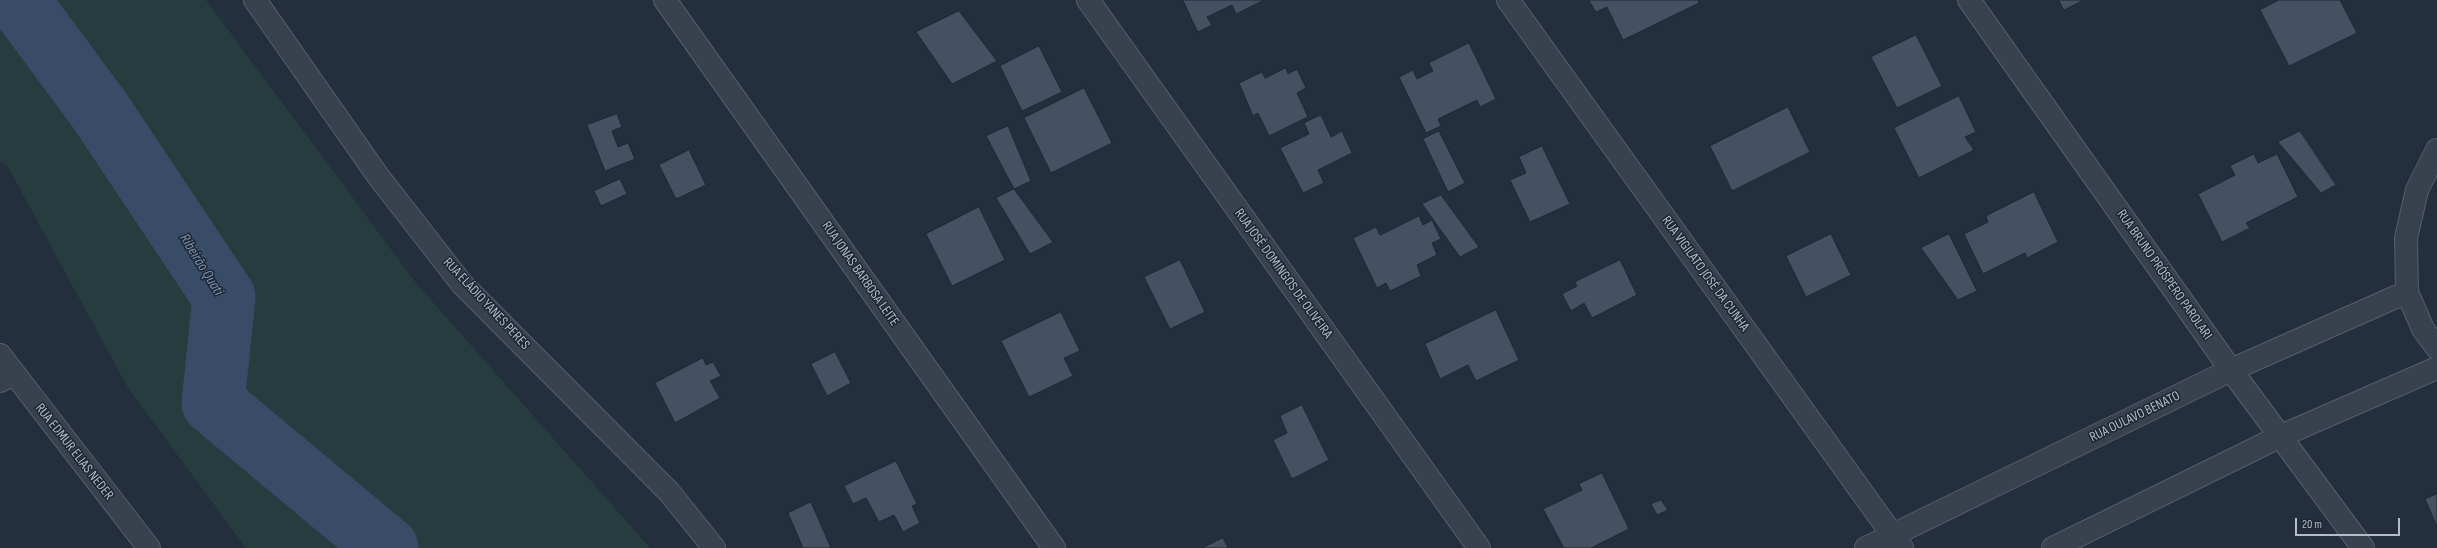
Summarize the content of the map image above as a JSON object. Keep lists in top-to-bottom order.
{
  "streets": {
    "street": [
      "RUA JONAS BARBOSA LEITE",
      "RUA JOSÉ DOMINGOS DE OLIVEIRA",
      "RUA VIGILATO JOSÉ DA CUNHA",
      "RUA BRUNO PRÓSPERO PAROLARI",
      "RUA ELÁDIO YANES PERES",
      "RUA OULAVO BENATO",
      "RUA EDMUR ELIAS NEDER"
    ]
  },
  "crossings": [
    ["RUA VIGILATO JOSÉ DA CUNHA", "RUA OULAVO BENATO"],
    ["RUA BRUNO PRÓSPERO PAROLARI", "RUA OULAVO BENATO"]
  ],
  "water": ["Ribeirão Quati"],
  "scale_bar": "20 m"
}
